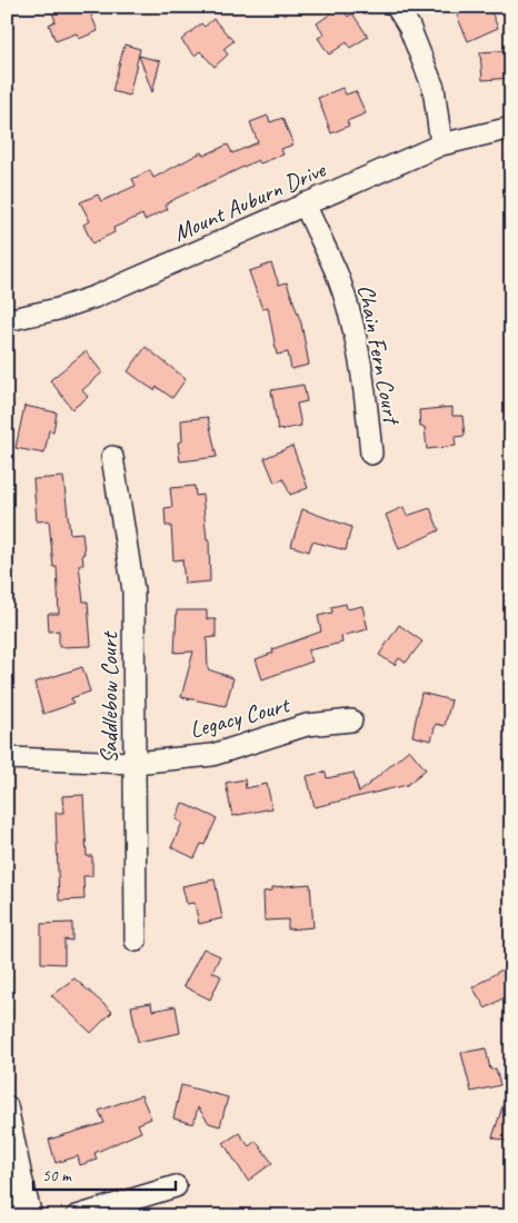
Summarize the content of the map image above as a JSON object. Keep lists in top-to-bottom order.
{
  "streets": {
    "street": [
      "Mount Auburn Drive",
      "Chain Fern Court",
      "Saddlebow Court",
      "Legacy Court"
    ]
  },
  "crossings": [
    ["Mount Auburn Drive", "Chain Fern Court"],
    ["Saddlebow Court", "Legacy Court"]
  ],
  "scale_bar": "50 m"
}
